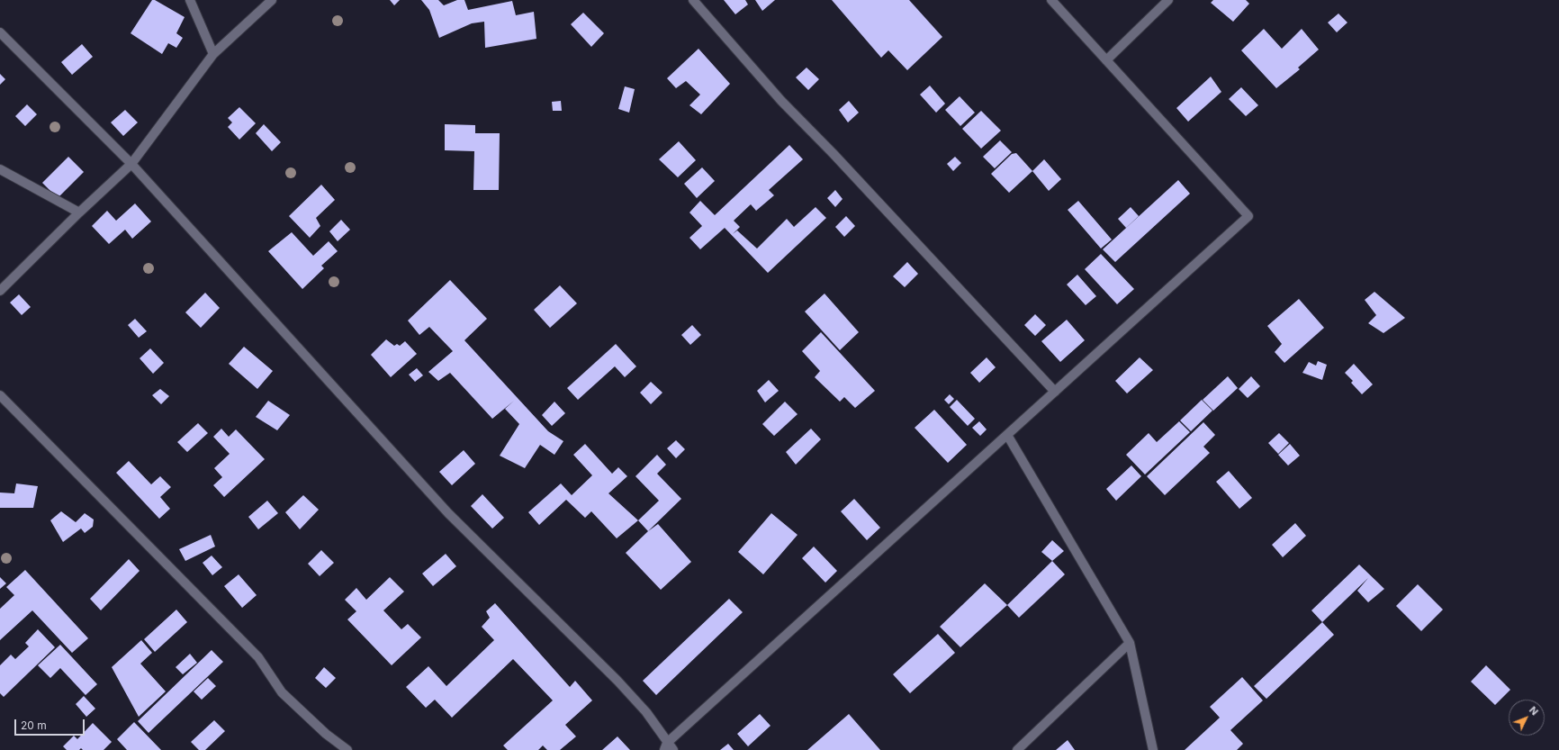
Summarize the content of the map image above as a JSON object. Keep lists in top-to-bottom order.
{
  "scale_bar": "20 m",
  "north": "top right"
}
